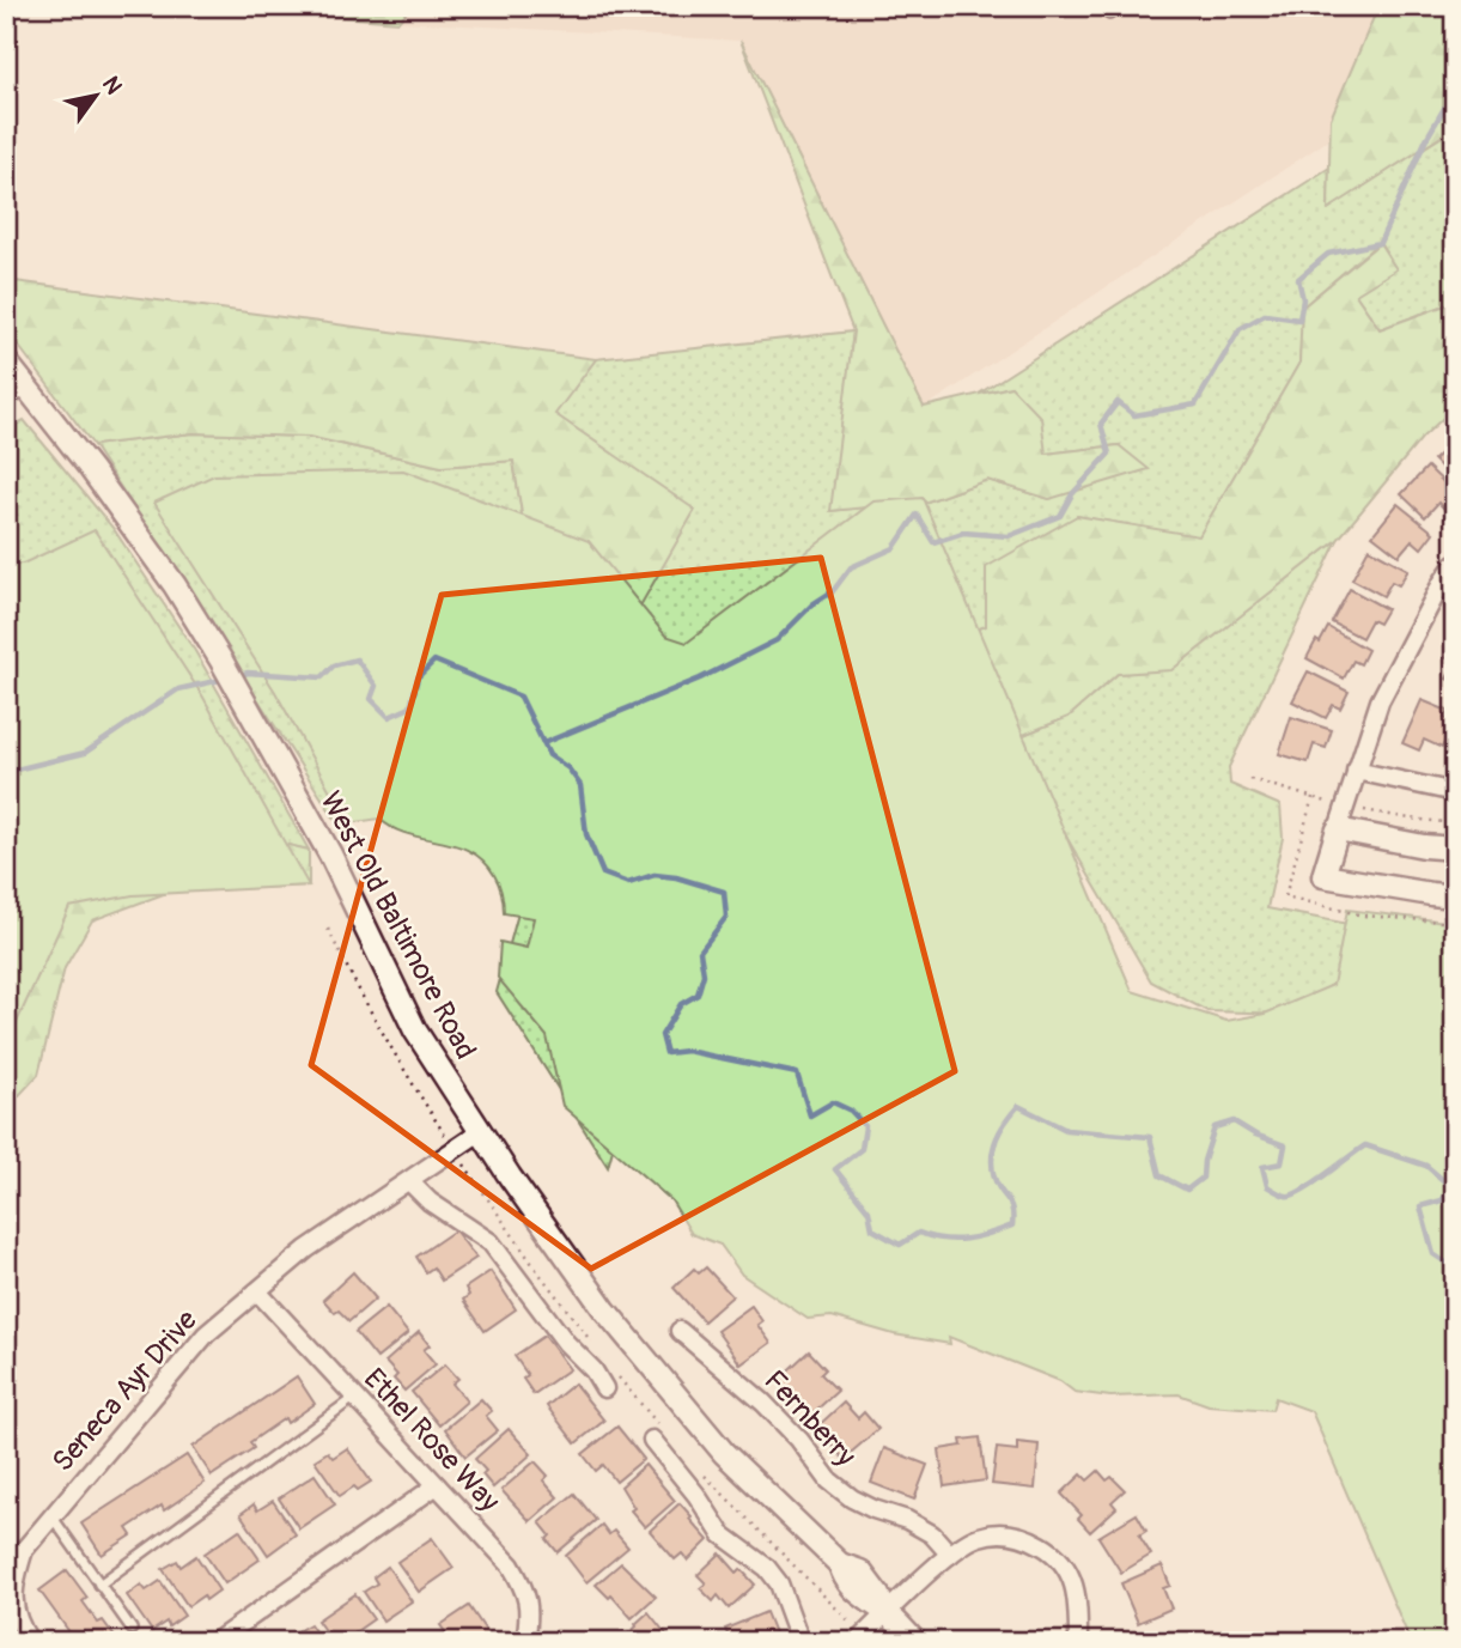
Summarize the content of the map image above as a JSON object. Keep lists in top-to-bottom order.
{
  "streets": {
    "street": [
      "West Old Baltimore Road",
      "Seneca Ayr Drive",
      "Fernberry",
      "Ethel Rose Way"
    ]
  },
  "crossings": [
    ["West Old Baltimore Road", "Seneca Ayr Drive"],
    ["Seneca Ayr Drive", "Ethel Rose Way"]
  ],
  "north": "top right"
}
